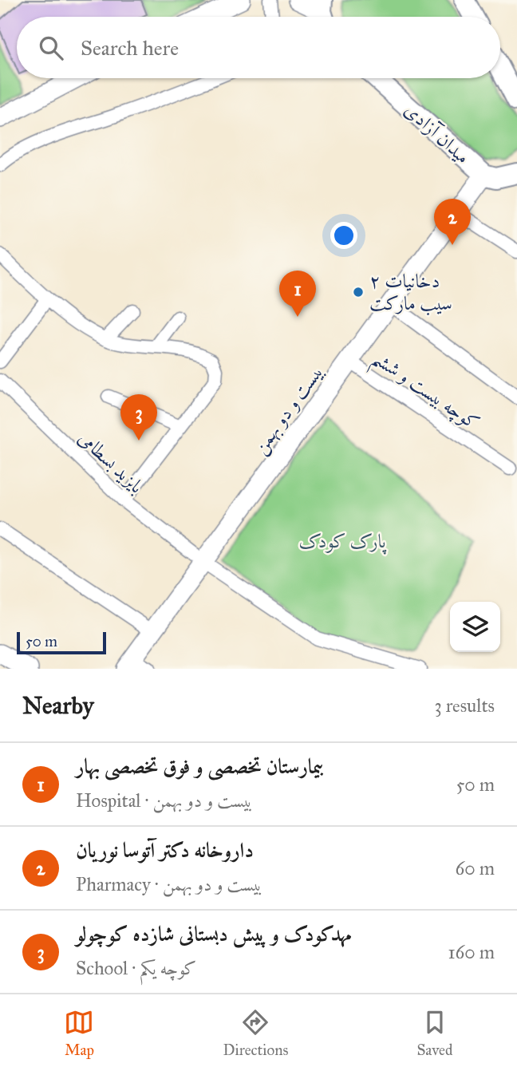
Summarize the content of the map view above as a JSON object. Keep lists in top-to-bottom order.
{
  "streets": {
    "main road": ["میدان آزادی", "بیست و دو بهمن"],
    "street": ["کوچه بیست و ششم", "بایزید بسطامی"]
  },
  "crossings": [
    ["میدان آزادی", "بیست و دو بهمن"],
    ["کوچه بیست و ششم", "بیست و دو بهمن"],
    ["بیست و دو بهمن", "بایزید بسطامی"]
  ],
  "parks": ["پارک کودک"],
  "places": ["دخانیات ۲ سیب مارکت"],
  "scale_bar": "50 m",
  "page": {
    "search": "Search here",
    "pins": ["2", "1", "3"],
    "scale": "50 m",
    "heading": ["Nearby", "3 results"],
    "list": [
      {
        "mark": "1",
        "name": "بیمارستان تخصصی و فوق تخصصی بهار",
        "note": "Hospital · بیست و دو بهمن",
        "value": "50 m"
      },
      {
        "mark": "2",
        "name": "داروخانه دکتر آتوسا نوریان",
        "note": "Pharmacy · بیست و دو بهمن",
        "value": "60 m"
      },
      {
        "mark": "3",
        "name": "مهدکودک و پیش دبستانی شازده کوچولو",
        "note": "School · کوچه یکم",
        "value": "160 m"
      }
    ],
    "nav": ["Map", "Directions", "Saved"]
  }
}
